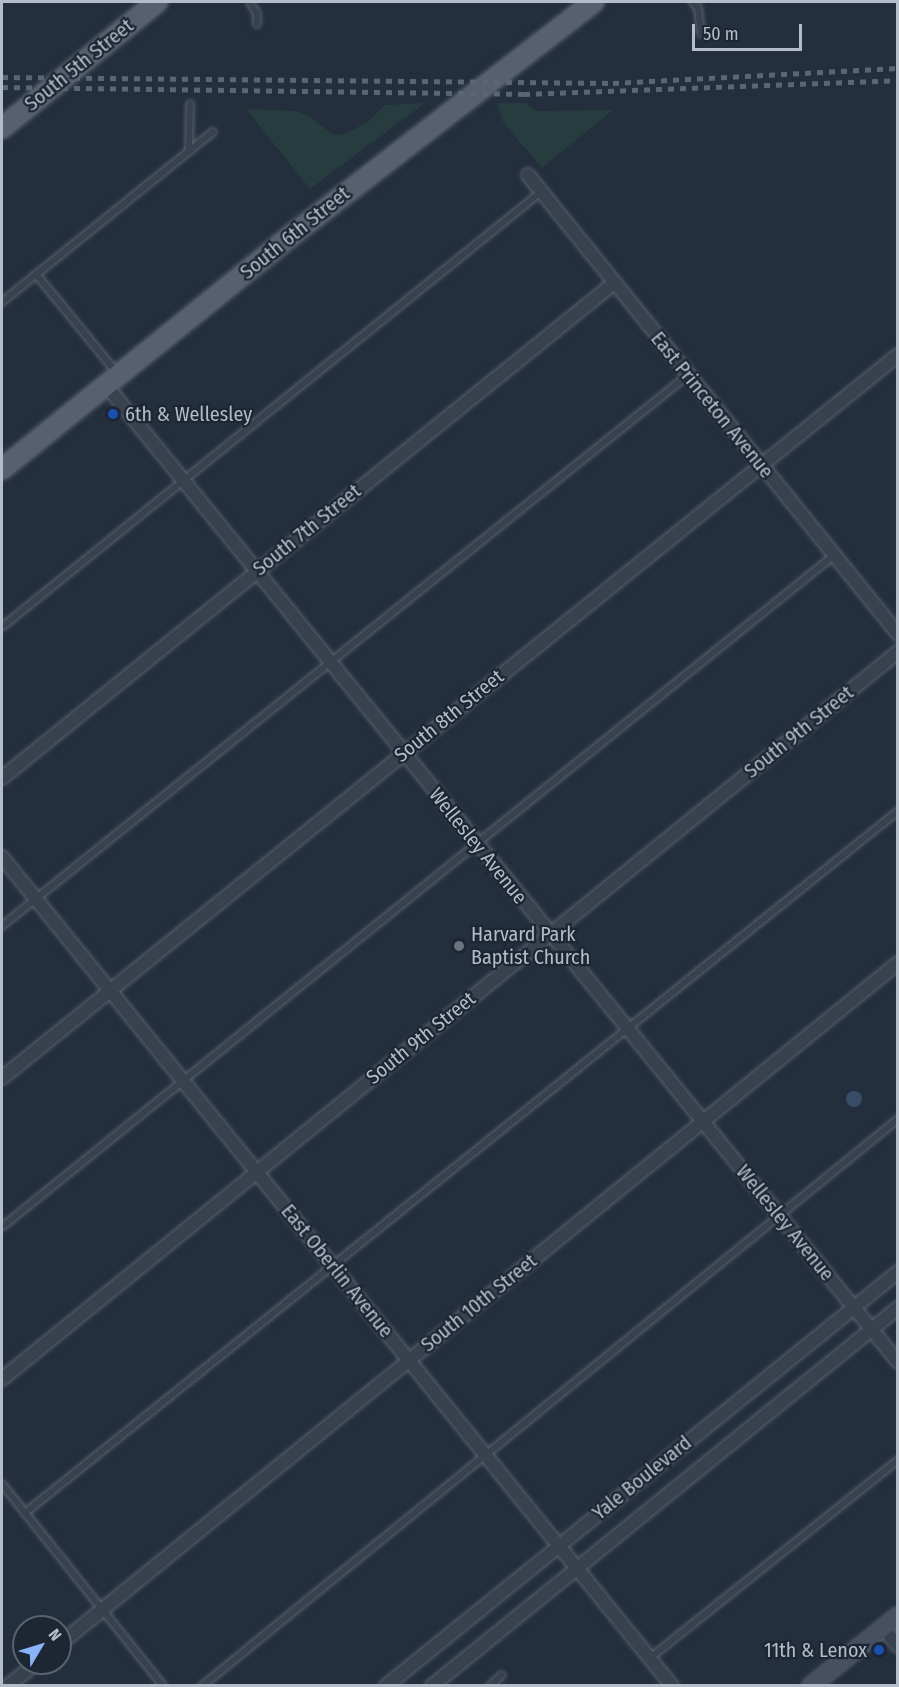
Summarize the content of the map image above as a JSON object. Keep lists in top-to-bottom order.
{
  "streets": {
    "main road": ["South 5th Street", "South 6th Street"],
    "street": [
      "East Princeton Avenue",
      "South 7th Street",
      "South 8th Street",
      "South 9th Street",
      "Wellesley Avenue",
      "East Oberlin Avenue",
      "South 10th Street",
      "Yale Boulevard"
    ]
  },
  "crossings": [
    ["South 6th Street", "Wellesley Avenue"],
    ["East Princeton Avenue", "South 7th Street"],
    ["East Princeton Avenue", "South 8th Street"],
    ["South 7th Street", "Wellesley Avenue"],
    ["South 8th Street", "Wellesley Avenue"],
    ["South 8th Street", "East Oberlin Avenue"],
    ["South 9th Street", "Wellesley Avenue"],
    ["South 9th Street", "East Oberlin Avenue"],
    ["Wellesley Avenue", "South 10th Street"],
    ["Wellesley Avenue", "Yale Boulevard"],
    ["East Oberlin Avenue", "South 10th Street"],
    ["East Oberlin Avenue", "Yale Boulevard"]
  ],
  "places": ["6th & Wellesley", "Harvard Park Baptist Church", "11th & Lenox"],
  "scale_bar": "50 m",
  "north": "top right"
}
